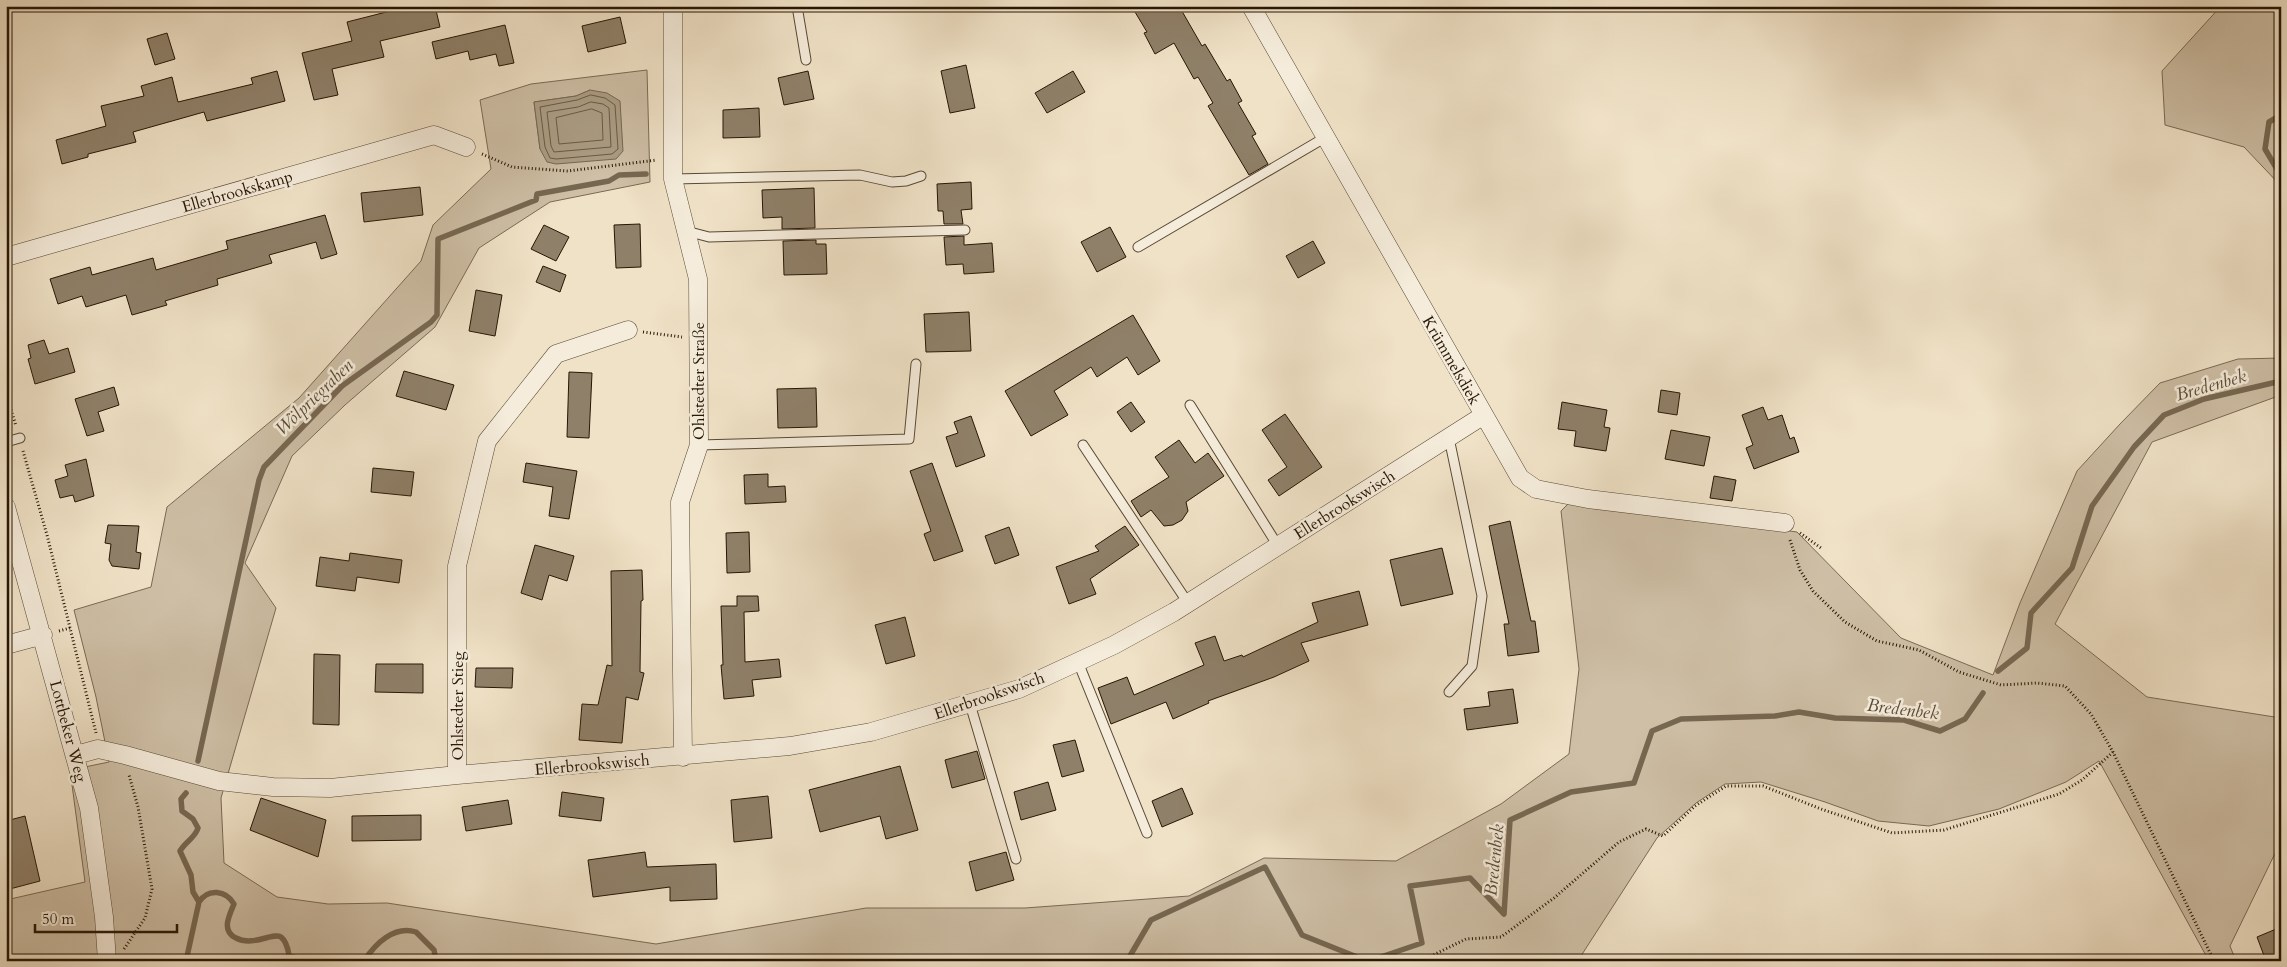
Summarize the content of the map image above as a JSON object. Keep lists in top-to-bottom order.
{
  "streets": {
    "street": [
      "Ellerbrookskamp",
      "Krümmelsdiek",
      "Ohlstedter Straße",
      "Ellerbrookswisch",
      "Ohlstedter Stieg",
      "Lottbeker Weg"
    ]
  },
  "crossings": [
    ["Krümmelsdiek", "Ellerbrookswisch"],
    ["Ohlstedter Straße", "Ellerbrookswisch"],
    ["Ellerbrookswisch", "Ohlstedter Stieg"]
  ],
  "water": ["Bredenbek", "Wölpriegraben"],
  "scale_bar": "50 m"
}
